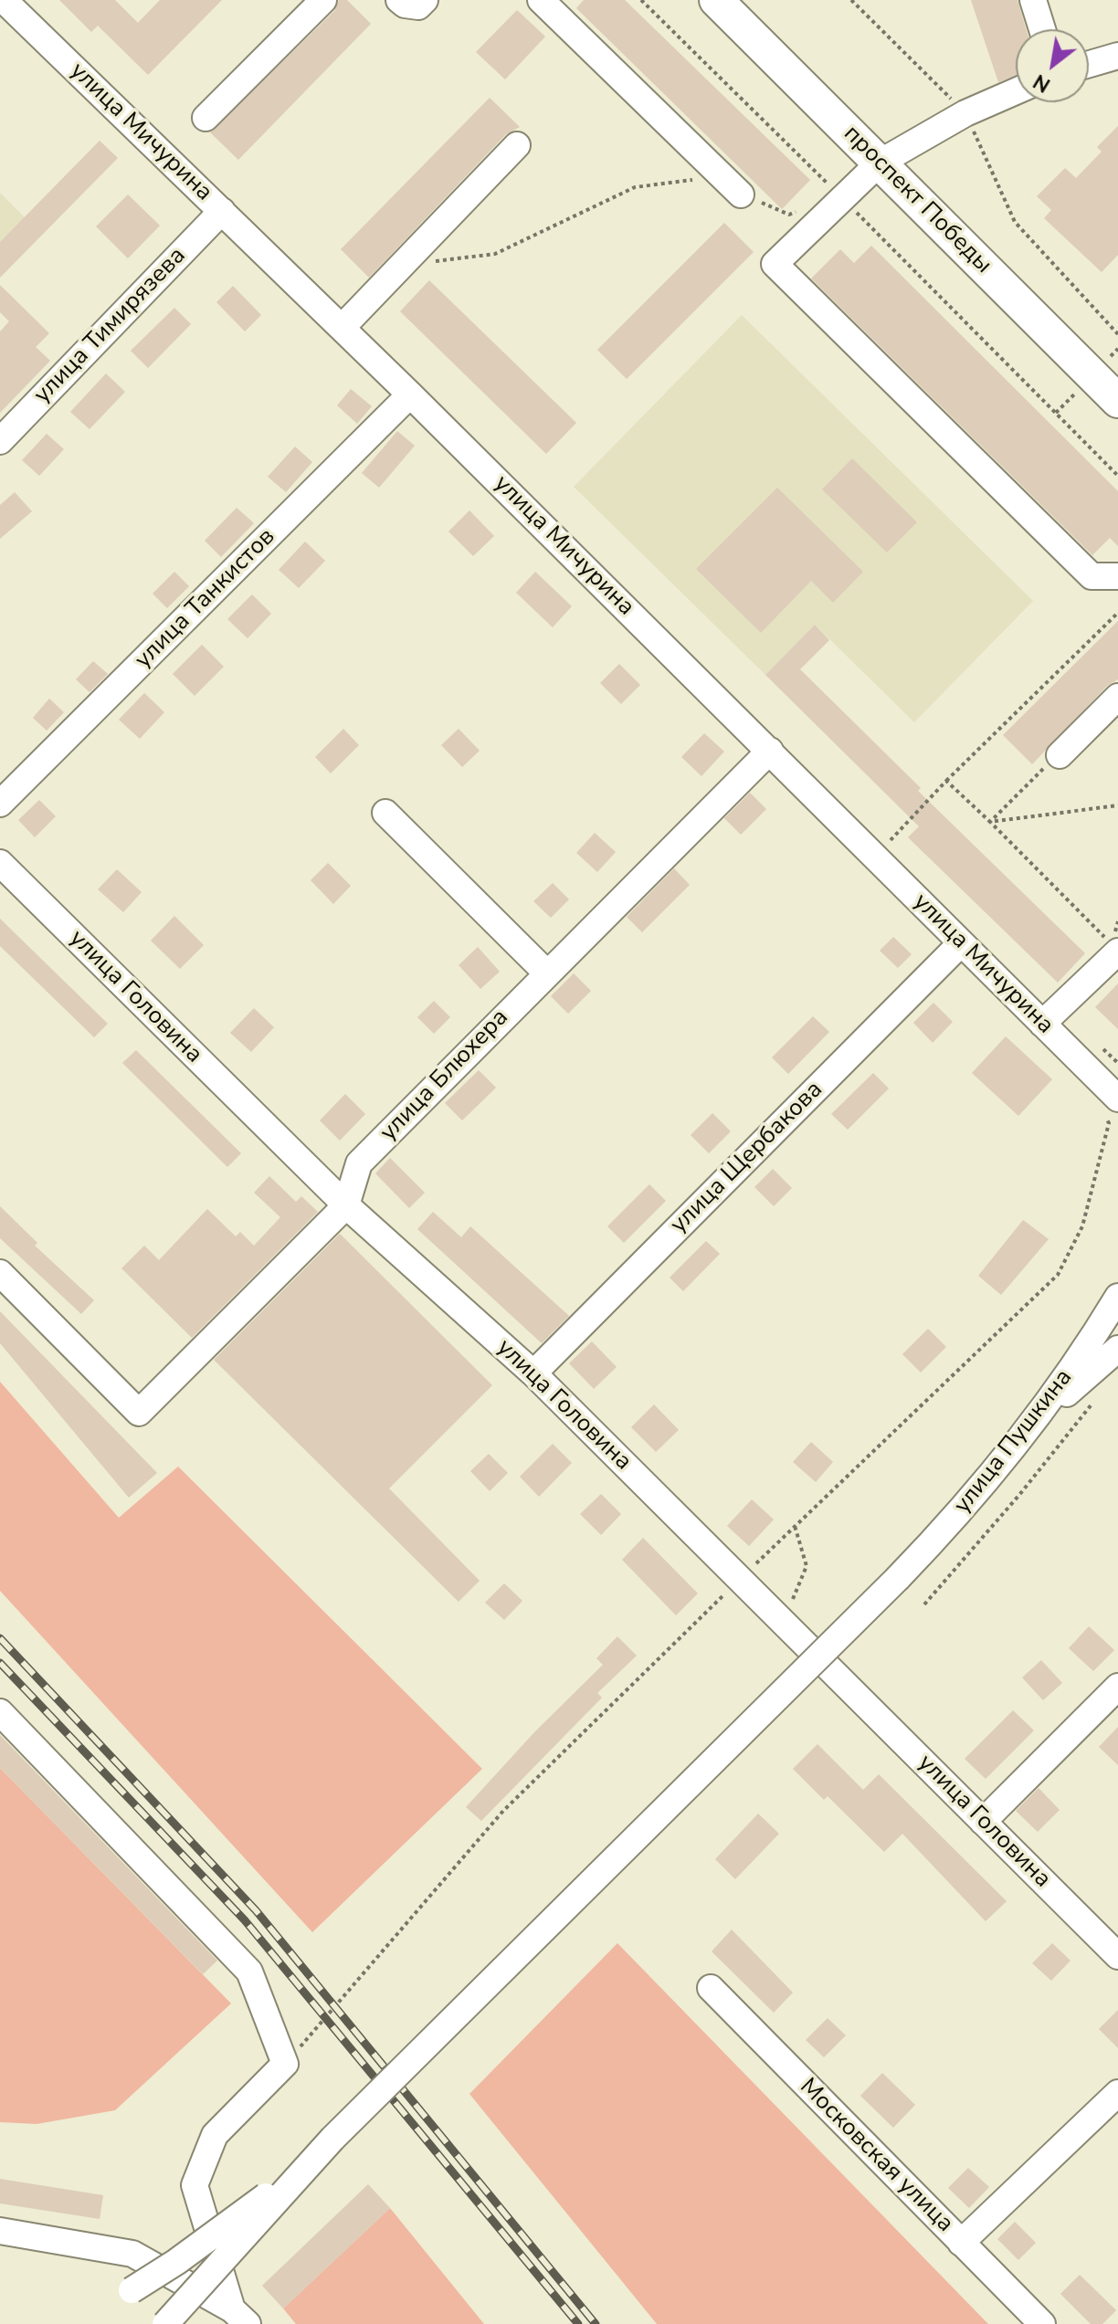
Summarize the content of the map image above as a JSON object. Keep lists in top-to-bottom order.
{
  "streets": {
    "main road": ["проспект Победы"],
    "street": [
      "улица Мичурина",
      "улица Тимирязева",
      "улица Танкистов",
      "улица Головина",
      "улица Блюхера",
      "улица Щербакова",
      "улица Пушкина",
      "Московская улица"
    ]
  },
  "crossings": [
    ["улица Мичурина", "улица Тимирязева"],
    ["улица Мичурина", "улица Танкистов"],
    ["улица Мичурина", "улица Блюхера"],
    ["улица Мичурина", "улица Щербакова"],
    ["улица Головина", "улица Блюхера"],
    ["улица Головина", "улица Щербакова"]
  ],
  "north": "bottom left"
}
